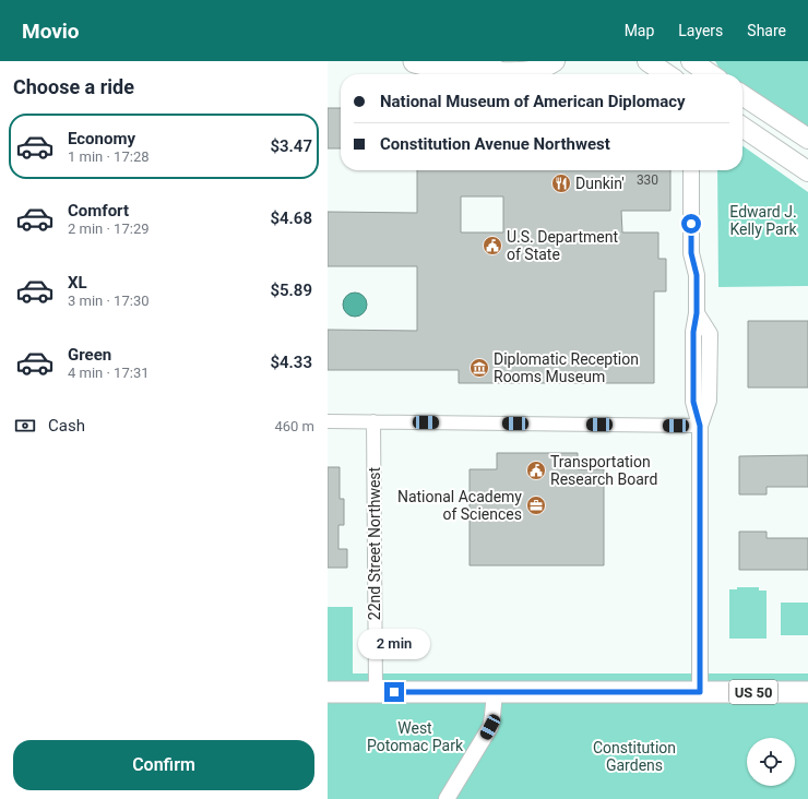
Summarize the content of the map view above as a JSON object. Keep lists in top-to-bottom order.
{
  "streets": {
    "highway": ["US 50"],
    "street": ["22nd Street Northwest"]
  },
  "crossings": [
    ["22nd Street Northwest", "US 50"]
  ],
  "parks": ["Edward J. Kelly Park", "West Potomac Park", "Constitution Gardens"],
  "places": {
    "restaurant": ["Dunkin'"],
    "public building": ["U.S. Department of State", "Transportation Research Board"],
    "museum": ["Diplomatic Reception Rooms Museum"],
    "office": ["National Academy of Sciences"]
  },
  "house_numbers": ["330"],
  "page": {
    "header": "Movio",
    "nav": ["Map", "Layers", "Share"],
    "heading": "Choose a ride",
    "banner": ["National Museum of American Diplomacy", "Constitution Avenue Northwest"],
    "list": [
      {
        "name": "Economy",
        "note": "1 min · 17:28",
        "value": "$3.47"
      },
      {
        "name": "Comfort",
        "note": "2 min · 17:29",
        "value": "$4.68"
      },
      {
        "name": "XL",
        "note": "3 min · 17:30",
        "value": "$5.89"
      },
      {
        "name": "Green",
        "note": "4 min · 17:31",
        "value": "$4.33"
      }
    ],
    "pay": ["Cash", "460 m"],
    "bubble": "2 min",
    "buttons": "Confirm"
  }
}
